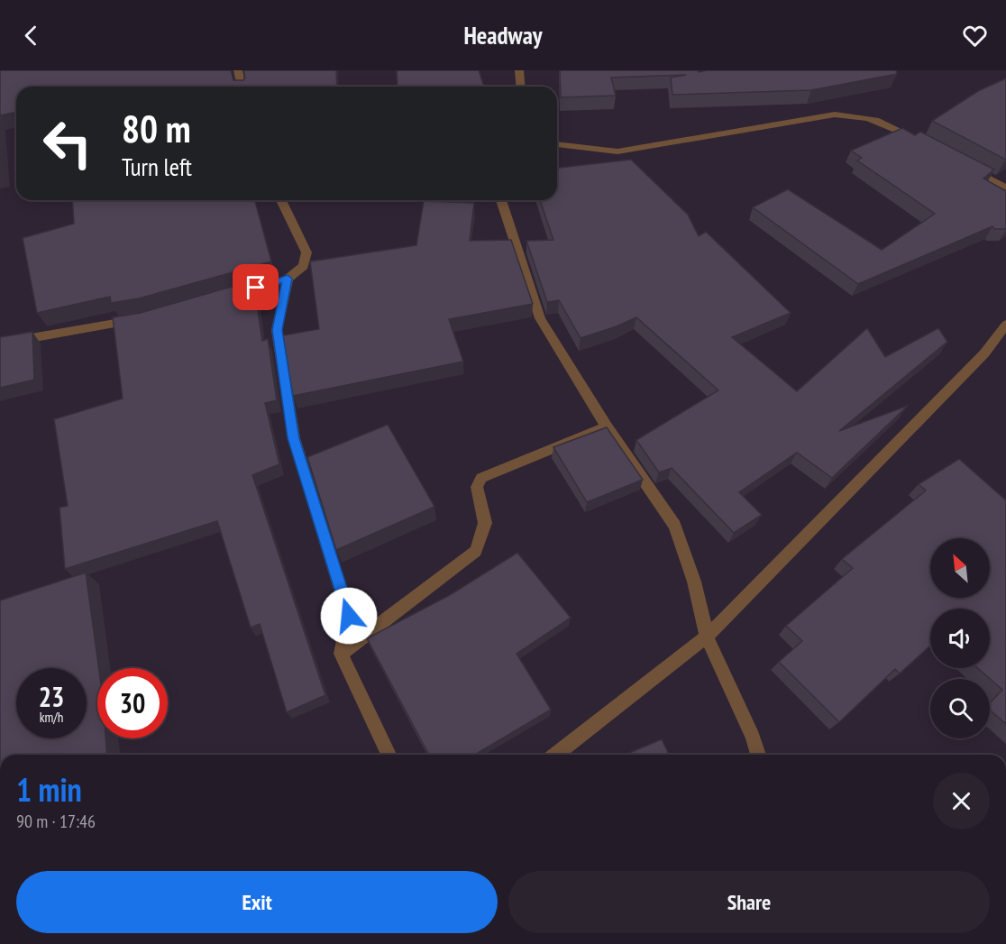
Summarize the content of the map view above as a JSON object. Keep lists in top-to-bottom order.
{
  "north": "top left",
  "page": {
    "header": "Headway",
    "turn": ["80 m", "Turn left"],
    "speed": "23 km/h",
    "limit": "30",
    "heading": ["1 min", "90 m · 17:46"],
    "buttons": ["Exit", "Share"]
  }
}
